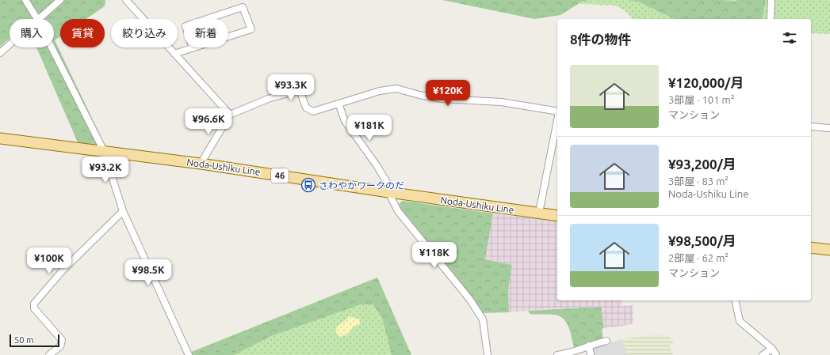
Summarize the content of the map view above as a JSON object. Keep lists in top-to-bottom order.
{
  "streets": {
    "main road": ["Noda-Ushiku Line", "46"]
  },
  "places": {
    "bus stop": ["さわやかワークのだ"]
  },
  "scale_bar": "50 m",
  "page": {
    "chip": [
      "購入",
      "賃貸",
      "絞り込み",
      "新着"
    ],
    "heading": "8件の物件",
    "list": [
      {
        "name": "¥120,000/月",
        "note": "3部屋 · 101 m² · マンション"
      },
      {
        "name": "¥93,200/月",
        "note": "3部屋 · 83 m² · Noda-Ushiku Line"
      },
      {
        "name": "¥98,500/月",
        "note": "2部屋 · 62 m² · マンション"
      }
    ],
    "price": [
      "¥93.3K",
      "¥120K",
      "¥96.6K",
      "¥181K",
      "¥93.2K",
      "¥118K",
      "¥100K",
      "¥98.5K"
    ],
    "scale": "50 m"
  }
}
